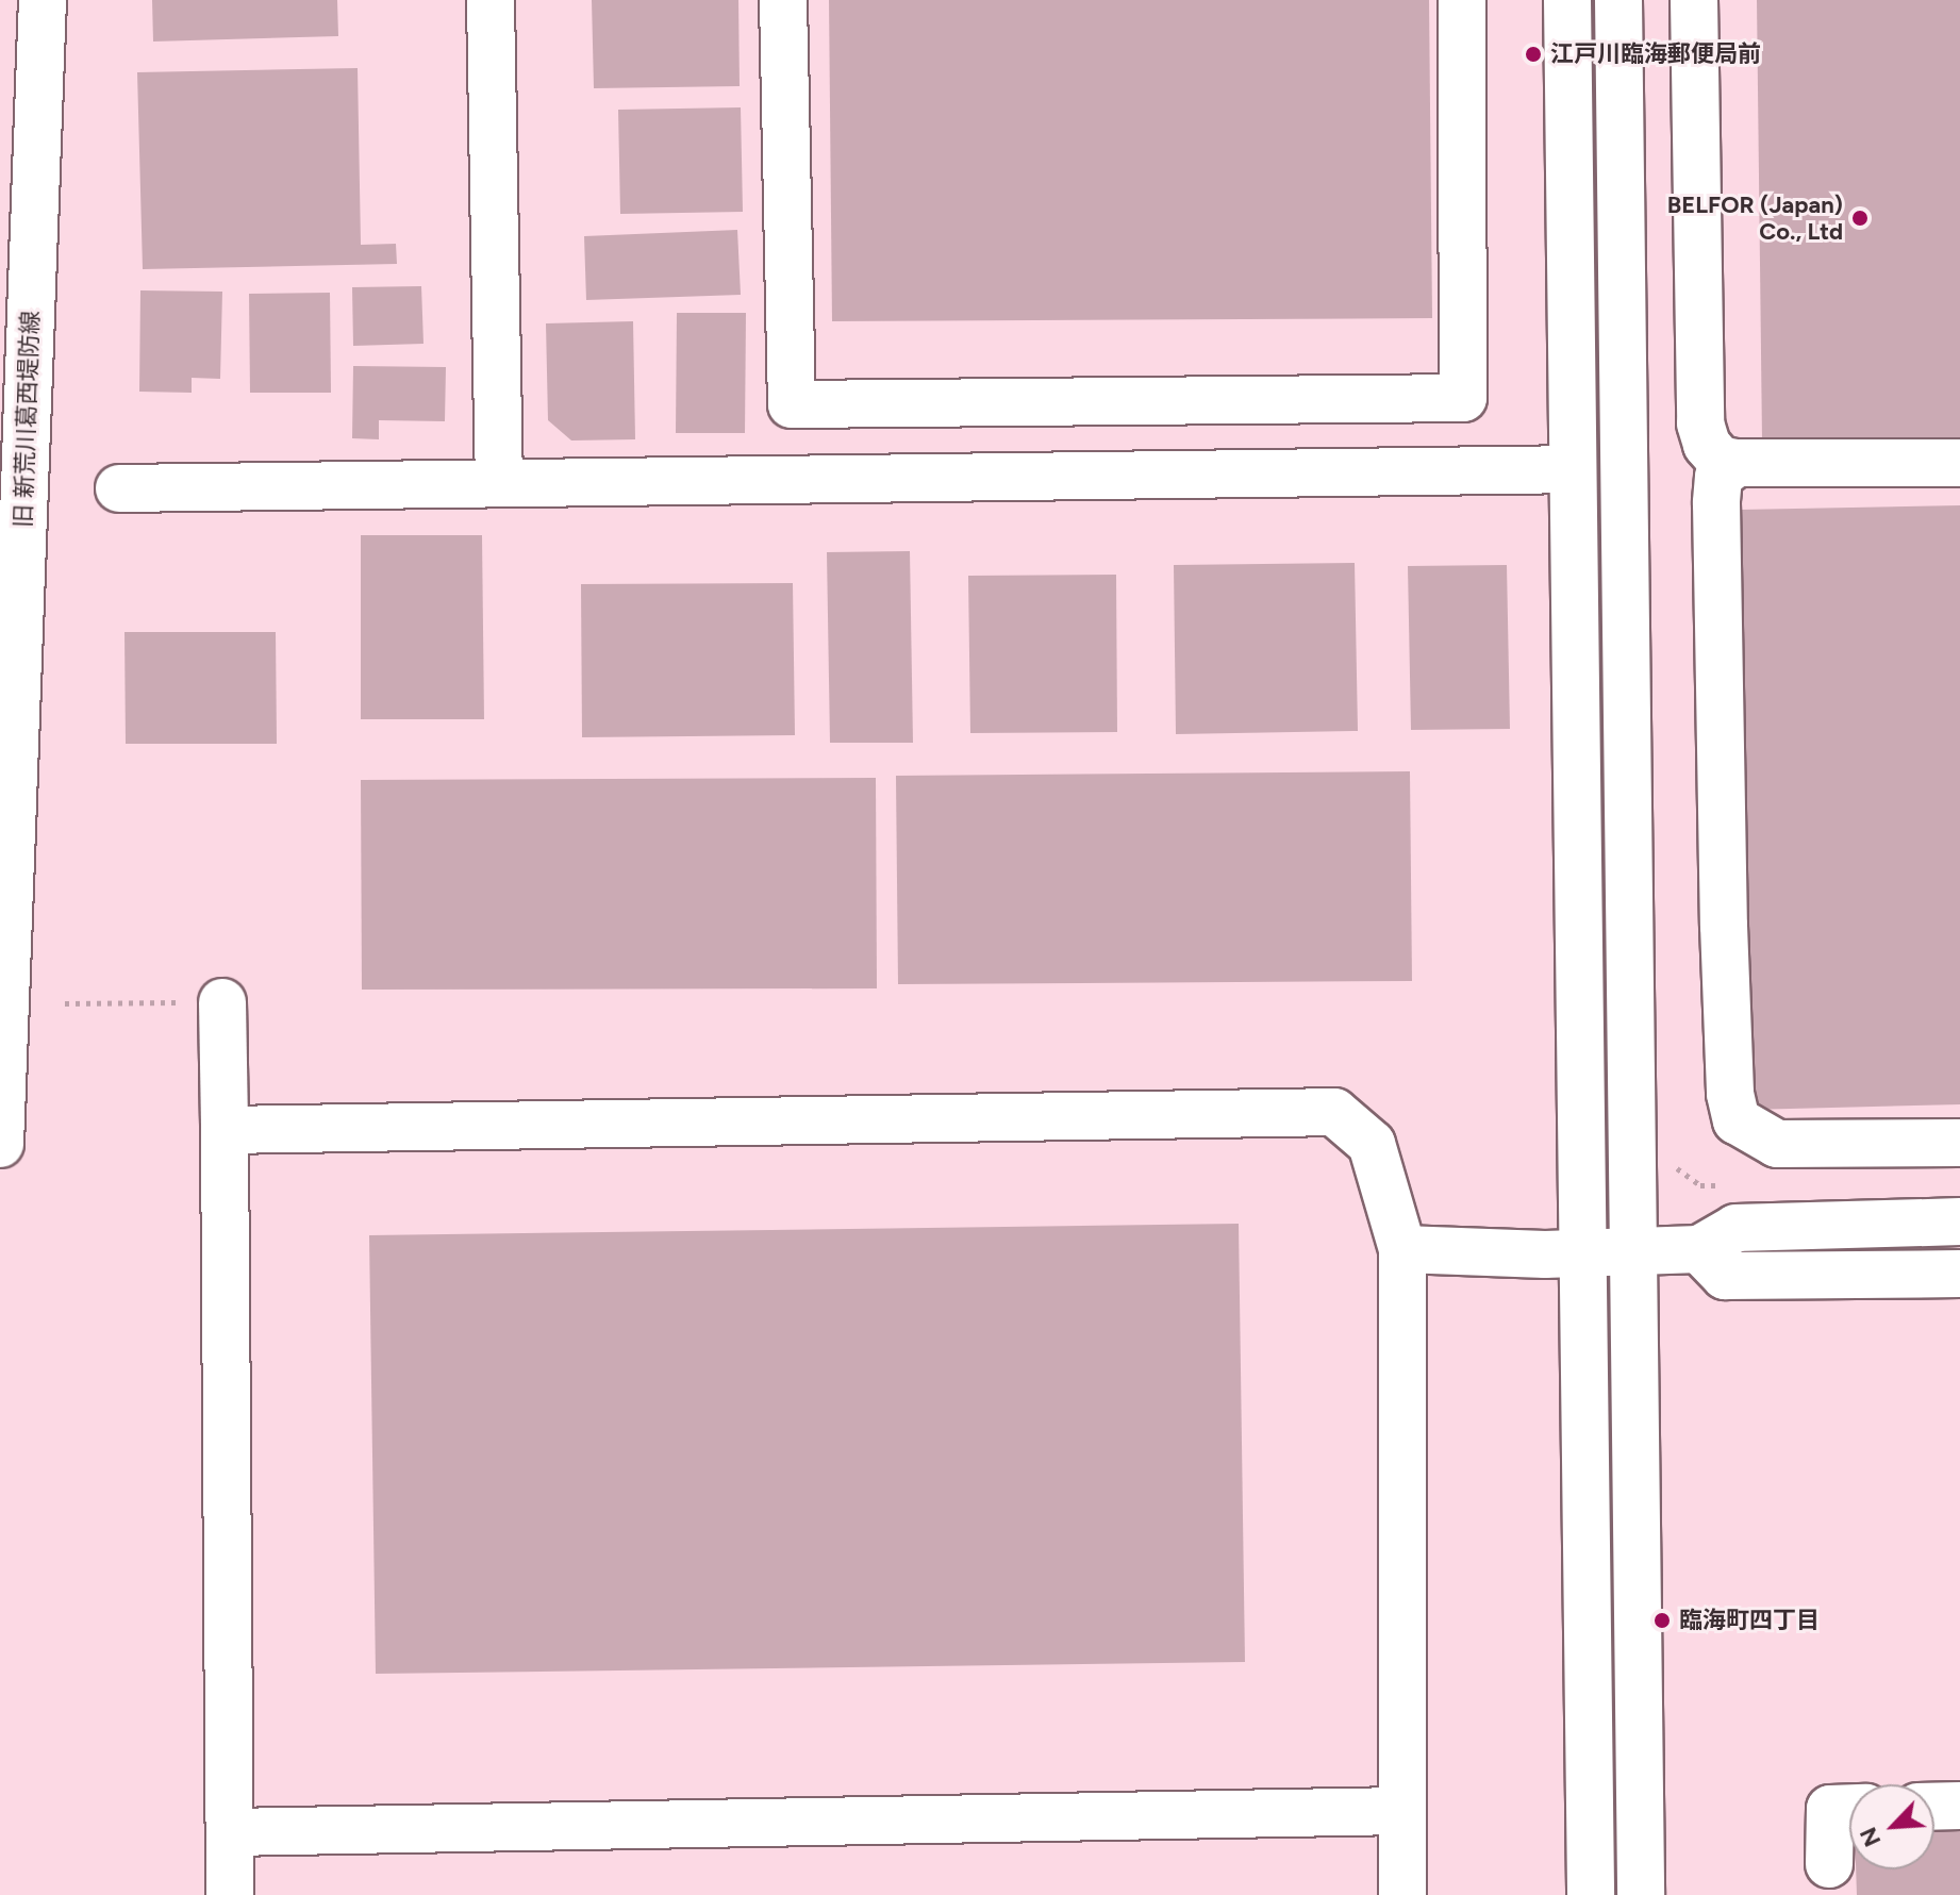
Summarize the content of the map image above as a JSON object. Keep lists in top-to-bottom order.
{
  "streets": {
    "street": ["旧 新荒川葛西堤防線"]
  },
  "places": ["江戸川臨海郵便局前", "BELFOR (Japan) Co., Ltd", "臨海町四丁目"],
  "north": "bottom left"
}
